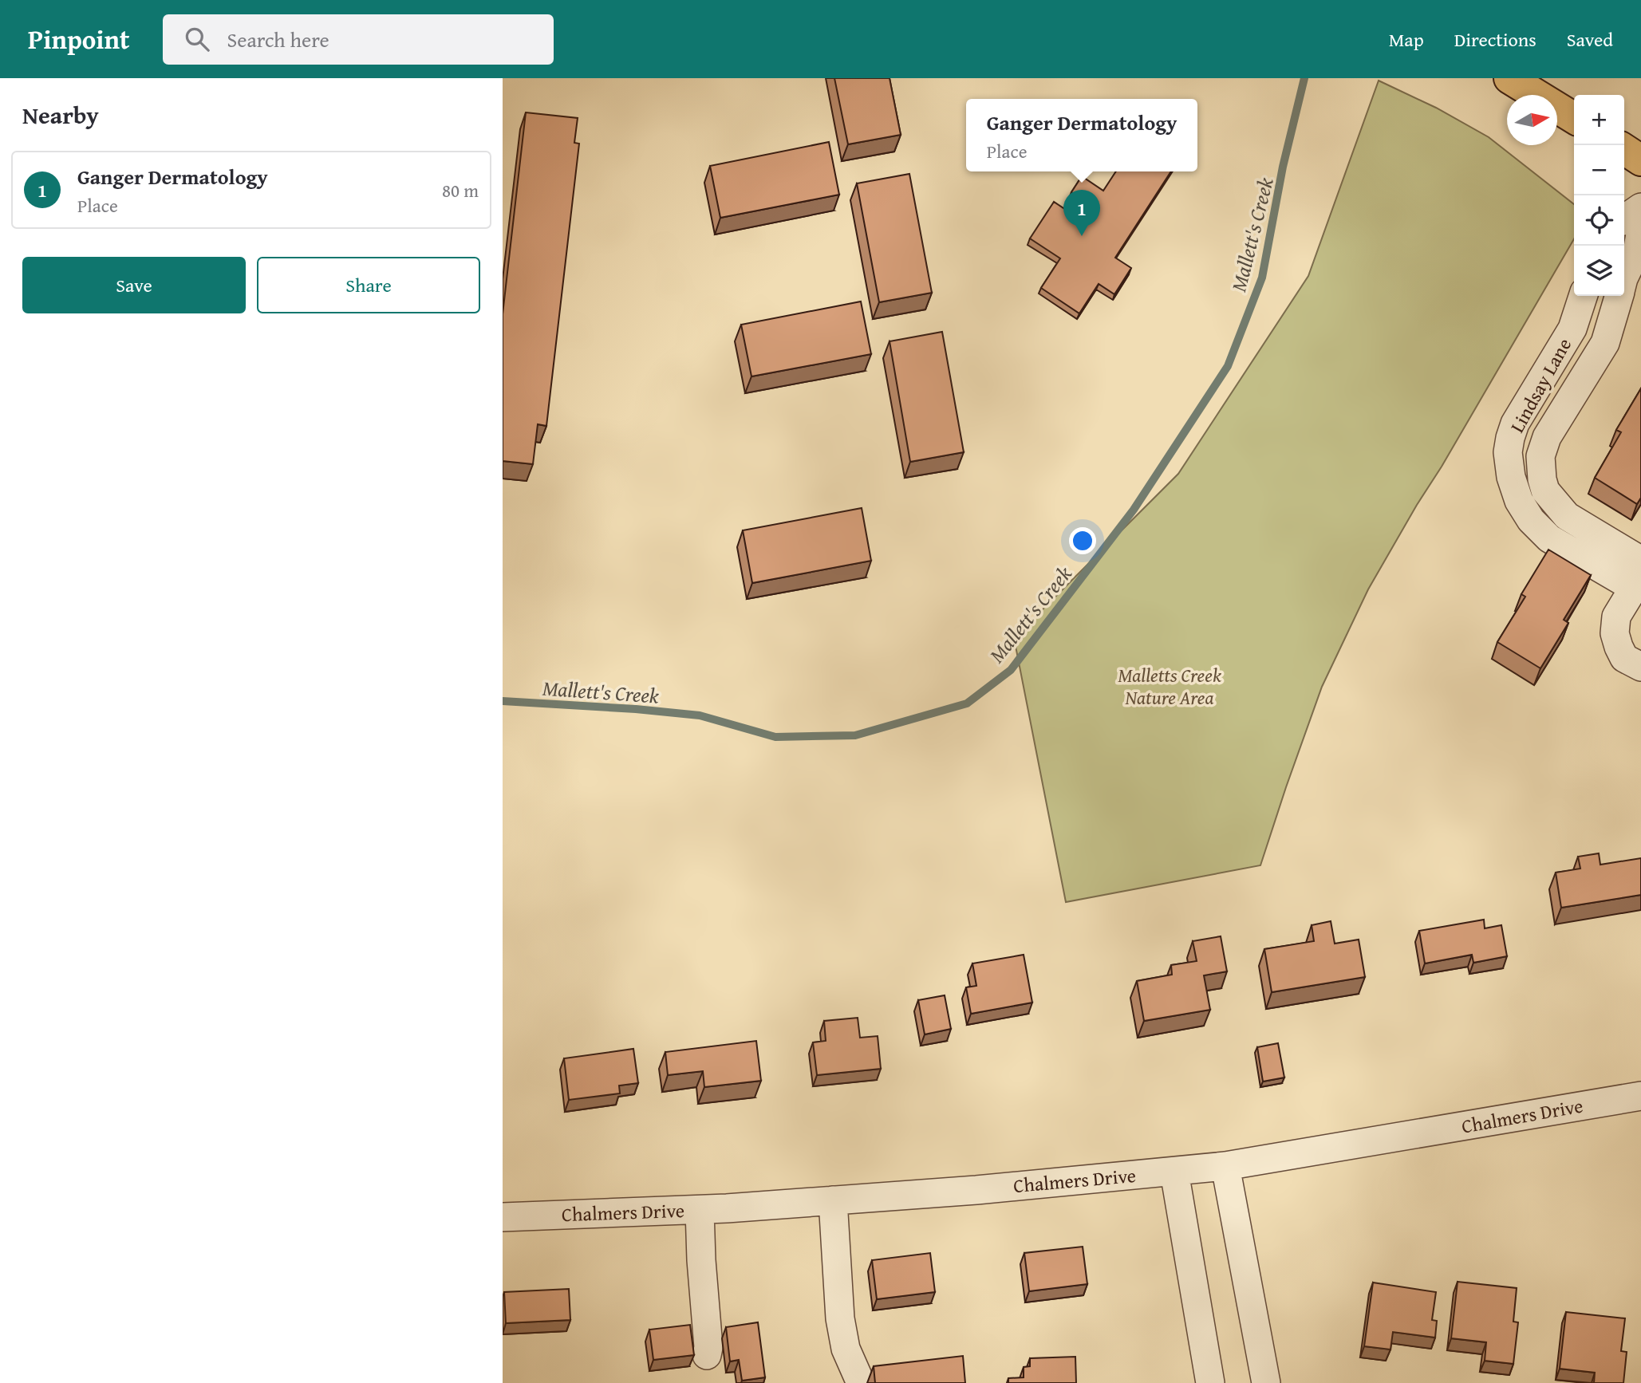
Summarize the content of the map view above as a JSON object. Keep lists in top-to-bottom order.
{
  "streets": {
    "street": ["Lindsay Lane", "Chalmers Drive"]
  },
  "water": ["Mallett's Creek"],
  "parks": ["Malletts Creek Nature Area"],
  "north": "right",
  "page": {
    "header": "Pinpoint",
    "search": "Search here",
    "nav": ["Map", "Directions", "Saved"],
    "heading": "Nearby",
    "map_buttons": ["+", "−"],
    "popup": ["Ganger Dermatology", "Place"],
    "list": [
      {
        "mark": "1",
        "name": "Ganger Dermatology",
        "note": "Place",
        "value": "80 m"
      }
    ],
    "pins": "1",
    "buttons": ["Save", "Share"]
  }
}
